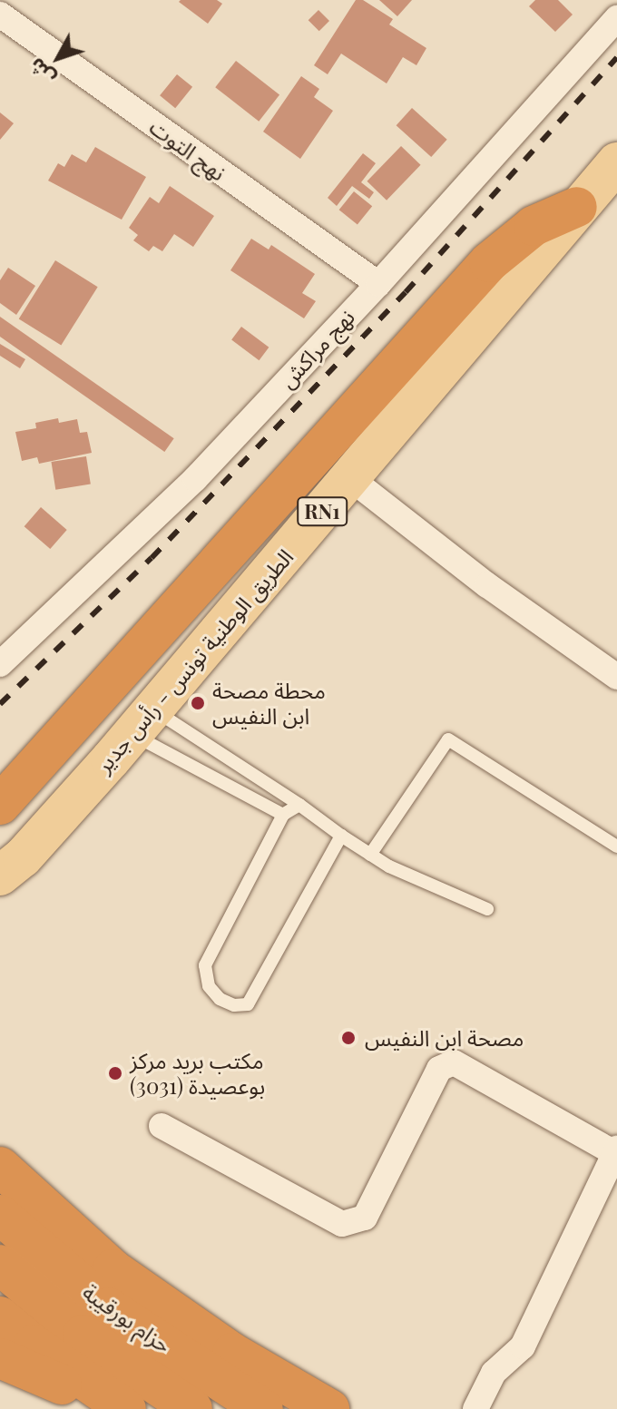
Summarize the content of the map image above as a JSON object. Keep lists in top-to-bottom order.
{
  "streets": {
    "highway": ["حزام بورقيبة"],
    "main road": ["RN1", "الطريق الوطنية تونس - رأس جدير"],
    "street": ["نهج التوت", "نهج مراكش"]
  },
  "crossings": [
    ["نهج التوت", "نهج مراكش"]
  ],
  "places": ["محطة مصحة ابن النفيس", "مصحة ابن النفيس", "مكتب بريد مركز بوعصيدة (3031)"],
  "north": "bottom left"
}
